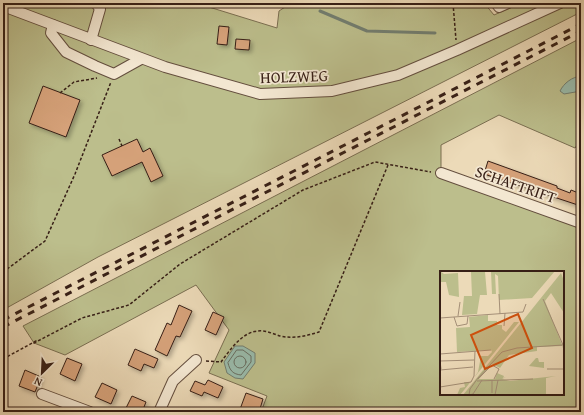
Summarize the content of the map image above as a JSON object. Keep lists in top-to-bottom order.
{
  "streets": {
    "street": ["HOLZWEG", "SCHAFTRIFT"]
  },
  "north": "bottom left"
}
